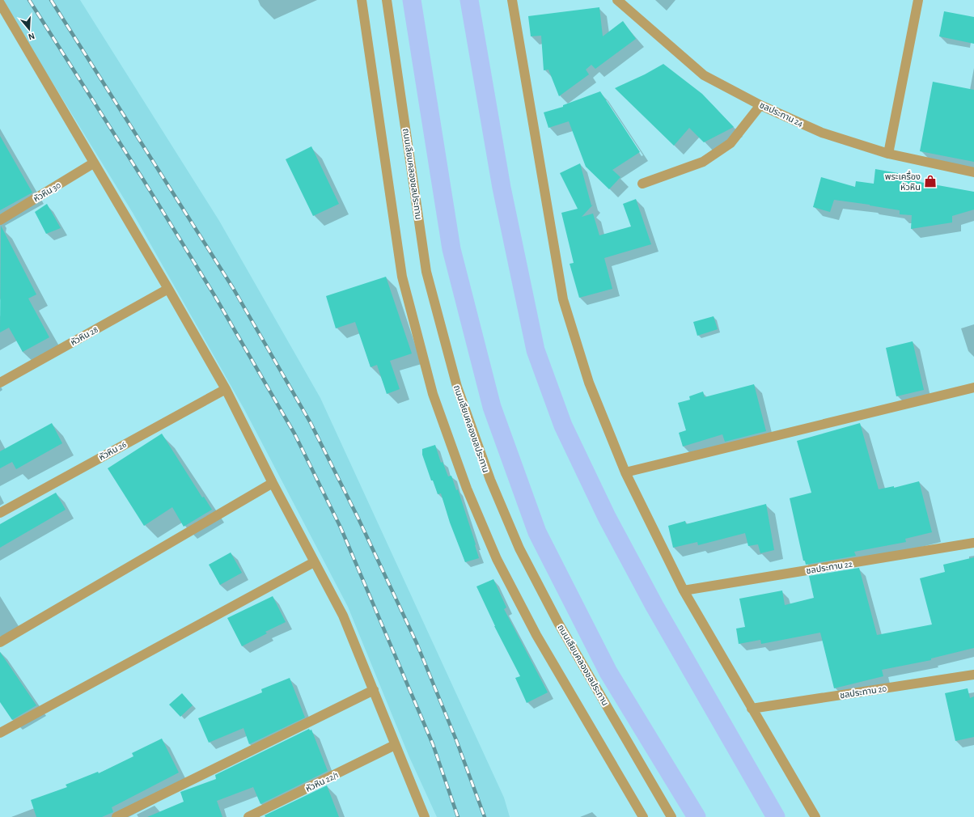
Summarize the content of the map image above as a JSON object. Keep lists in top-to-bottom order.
{
  "streets": {
    "street": [
      "ชลประทาน 24",
      "ถนนเลียบคลองชลประทาน",
      "หัวหิน 30",
      "หัวหิน 28",
      "หัวหิน 26",
      "ชลประทาน 22",
      "ชลประทาน 20",
      "หัวหิน 22/1"
    ]
  },
  "places": {
    "shop": ["พระเครื่อง หัวหิน"]
  },
  "north": "bottom"
}
